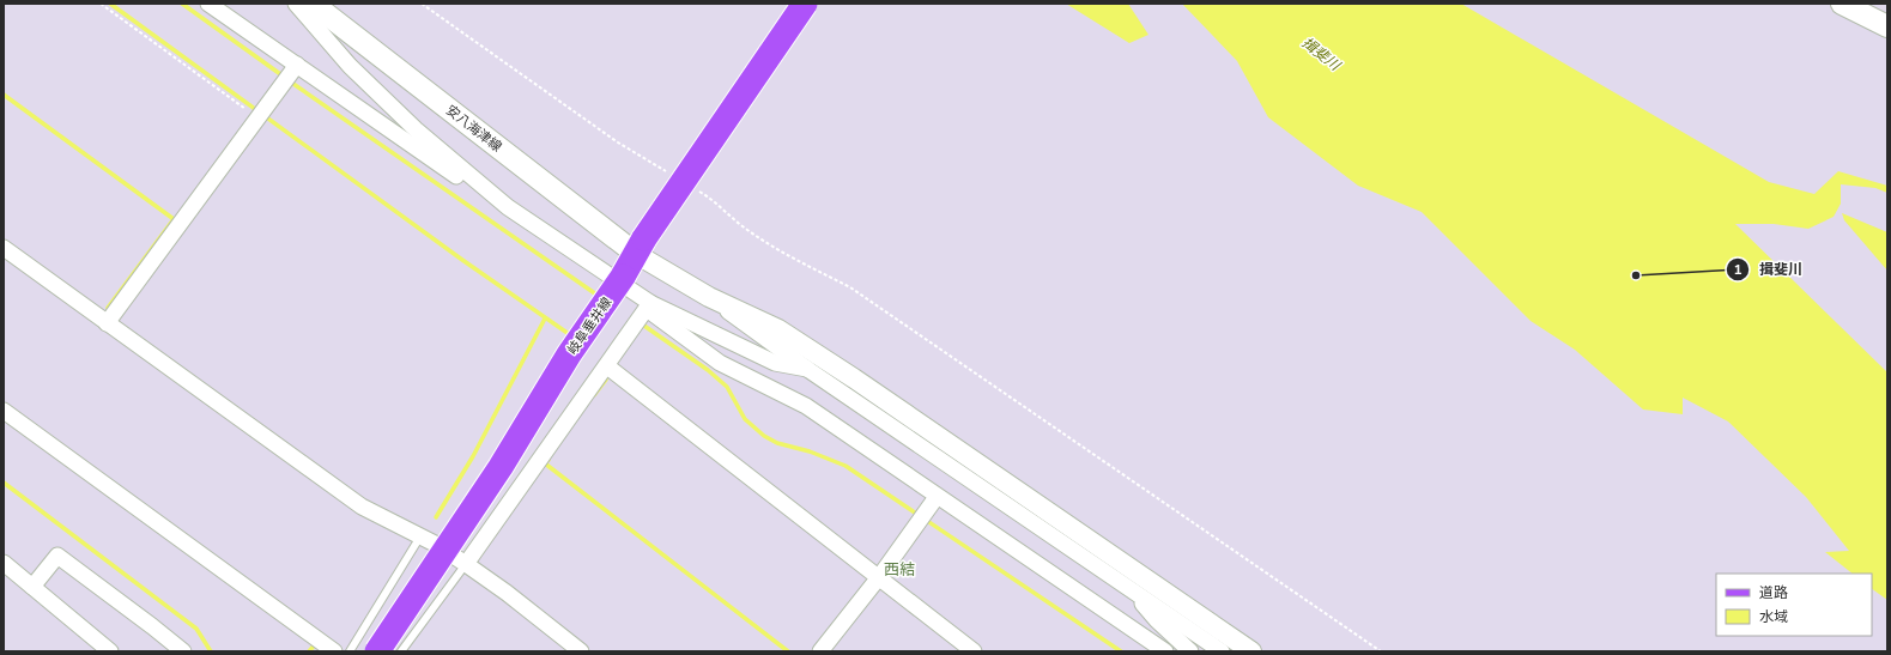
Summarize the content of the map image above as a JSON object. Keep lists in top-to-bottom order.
{
  "streets": {
    "main road": ["安八海津線", "岐阜垂井線"]
  },
  "crossings": [
    ["安八海津線", "岐阜垂井線"]
  ],
  "districts": ["西結"],
  "water": ["揖斐川"],
  "places": ["揖斐川"],
  "legend": ["道路", "水域"]
}
